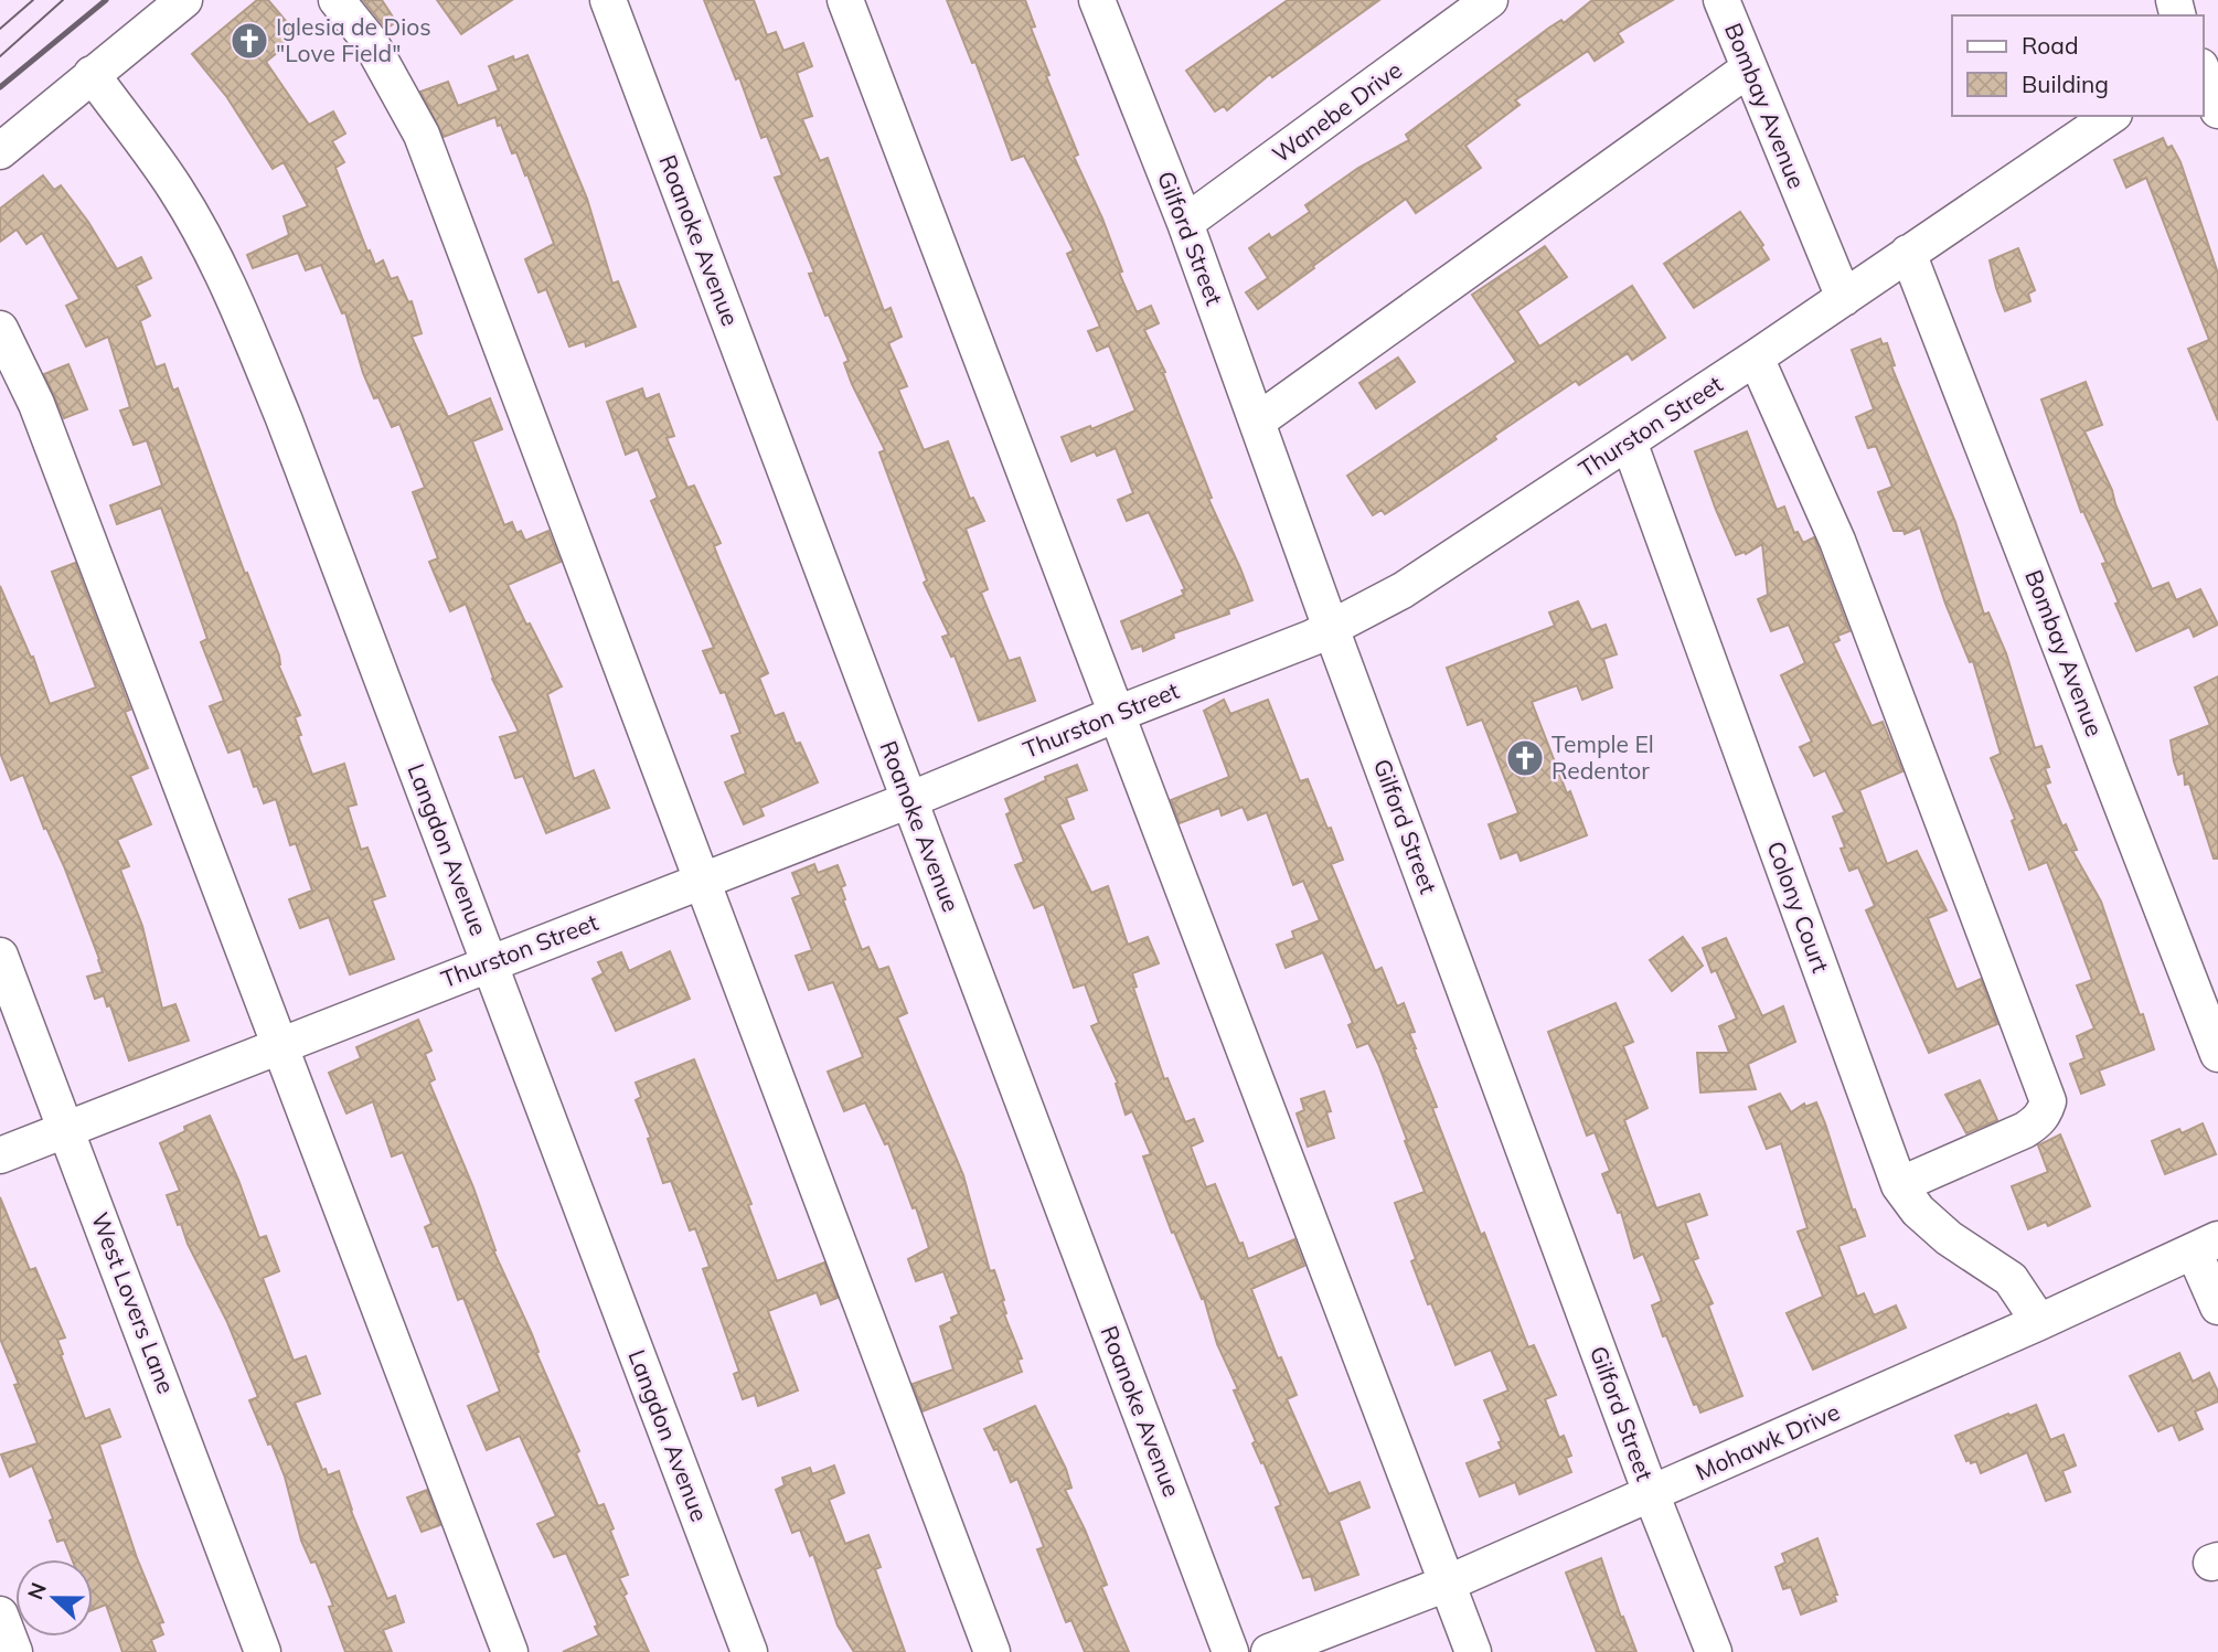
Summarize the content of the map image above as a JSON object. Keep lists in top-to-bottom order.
{
  "streets": {
    "street": [
      "Bombay Avenue",
      "Wanebe Drive",
      "Gilford Street",
      "Roanoke Avenue",
      "Thurston Street",
      "Langdon Avenue",
      "Colony Court",
      "West Lovers Lane",
      "Mohawk Drive"
    ]
  },
  "crossings": [
    ["Bombay Avenue", "Thurston Street"],
    ["Wanebe Drive", "Gilford Street"],
    ["Gilford Street", "Thurston Street"],
    ["Gilford Street", "Mohawk Drive"],
    ["Roanoke Avenue", "Thurston Street"],
    ["Thurston Street", "Langdon Avenue"],
    ["Thurston Street", "Colony Court"],
    ["Thurston Street", "West Lovers Lane"],
    ["Colony Court", "Mohawk Drive"]
  ],
  "places": {
    "church": ["Iglesia de Dios \"Love Field\"", "Temple El Redentor"]
  },
  "legend": ["Road", "Building"],
  "north": "left"
}
